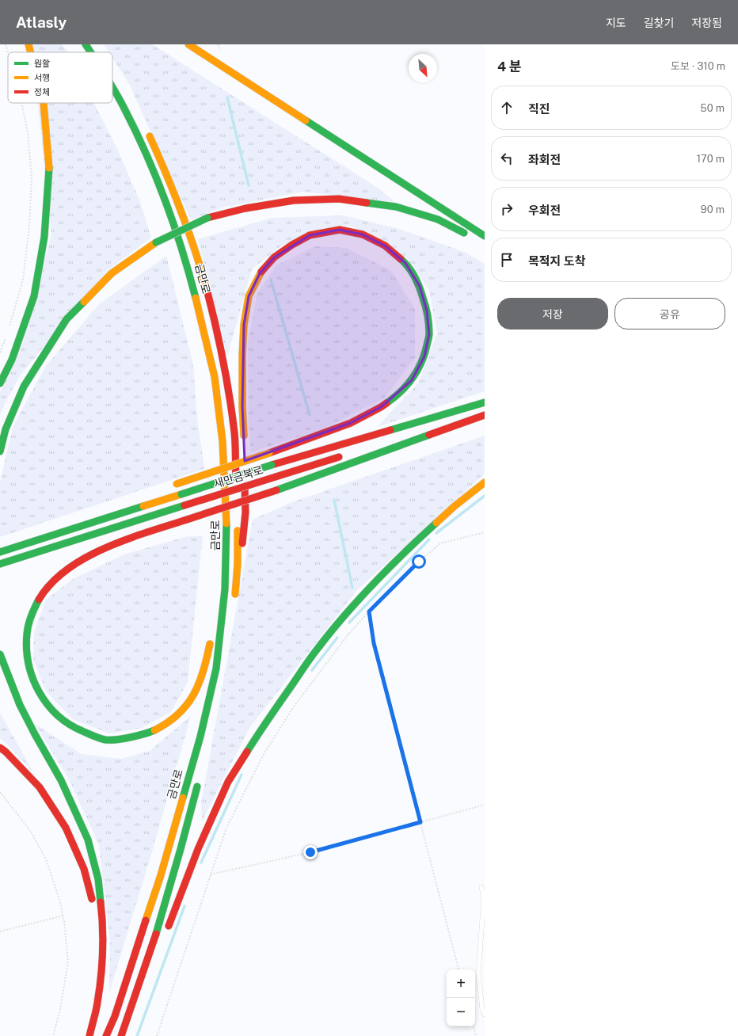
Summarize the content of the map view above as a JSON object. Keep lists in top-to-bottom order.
{
  "streets": {
    "highway": ["금만로", "새만금북로"]
  },
  "legend": ["원활", "서행", "정체"],
  "north": "bottom right",
  "page": {
    "header": "Atlasly",
    "nav": ["지도", "길찾기", "저장됨"],
    "heading": ["4 분", "도보 · 310 m"],
    "list": [
      ["직진", "50 m"],
      ["좌회전", "170 m"],
      ["우회전", "90 m"],
      "목적지 도착"
    ],
    "buttons": ["저장", "공유"],
    "map_buttons": ["+", "−"]
  }
}
